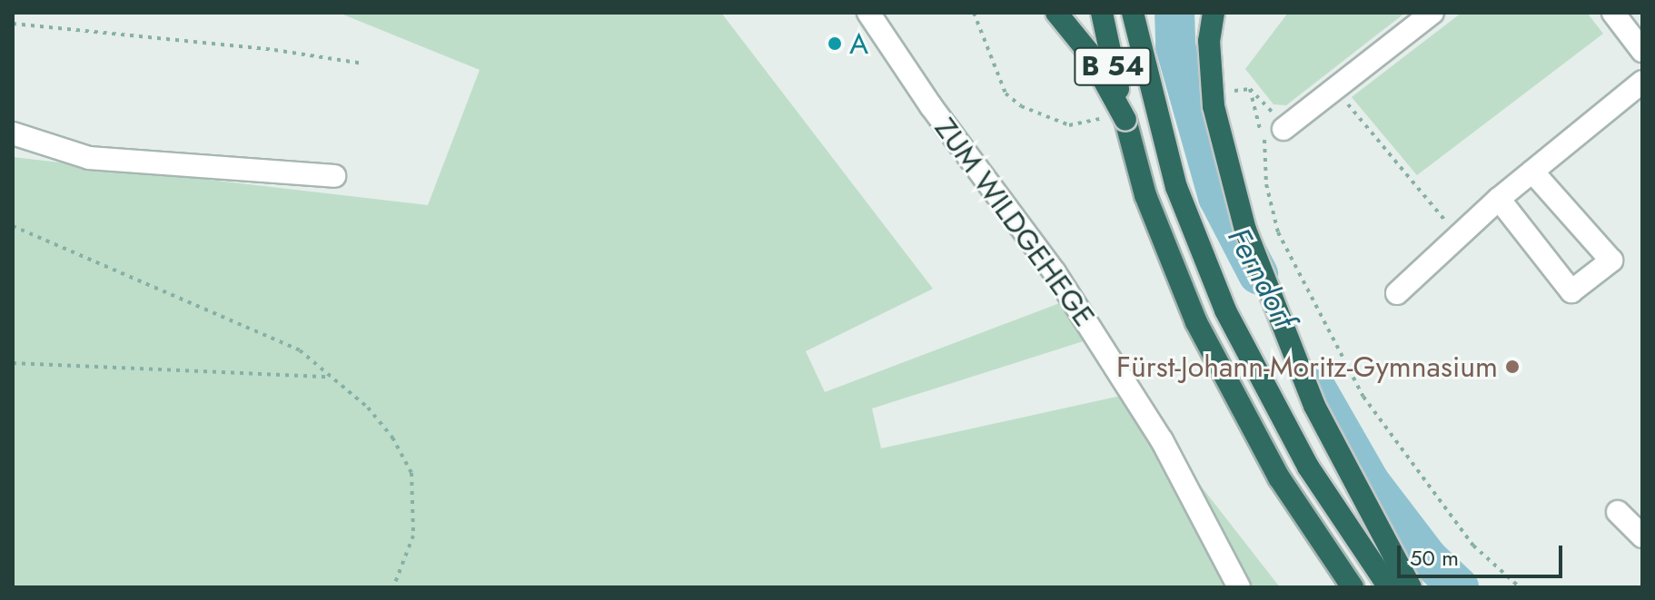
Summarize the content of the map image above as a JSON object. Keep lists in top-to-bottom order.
{
  "streets": {
    "highway": ["B 54"],
    "street": ["ZUM WILDGEHEGE"]
  },
  "water": ["Ferndorf"],
  "places": ["A", "Fürst-Johann-Moritz-Gymnasium"],
  "scale_bar": "50 m"
}
